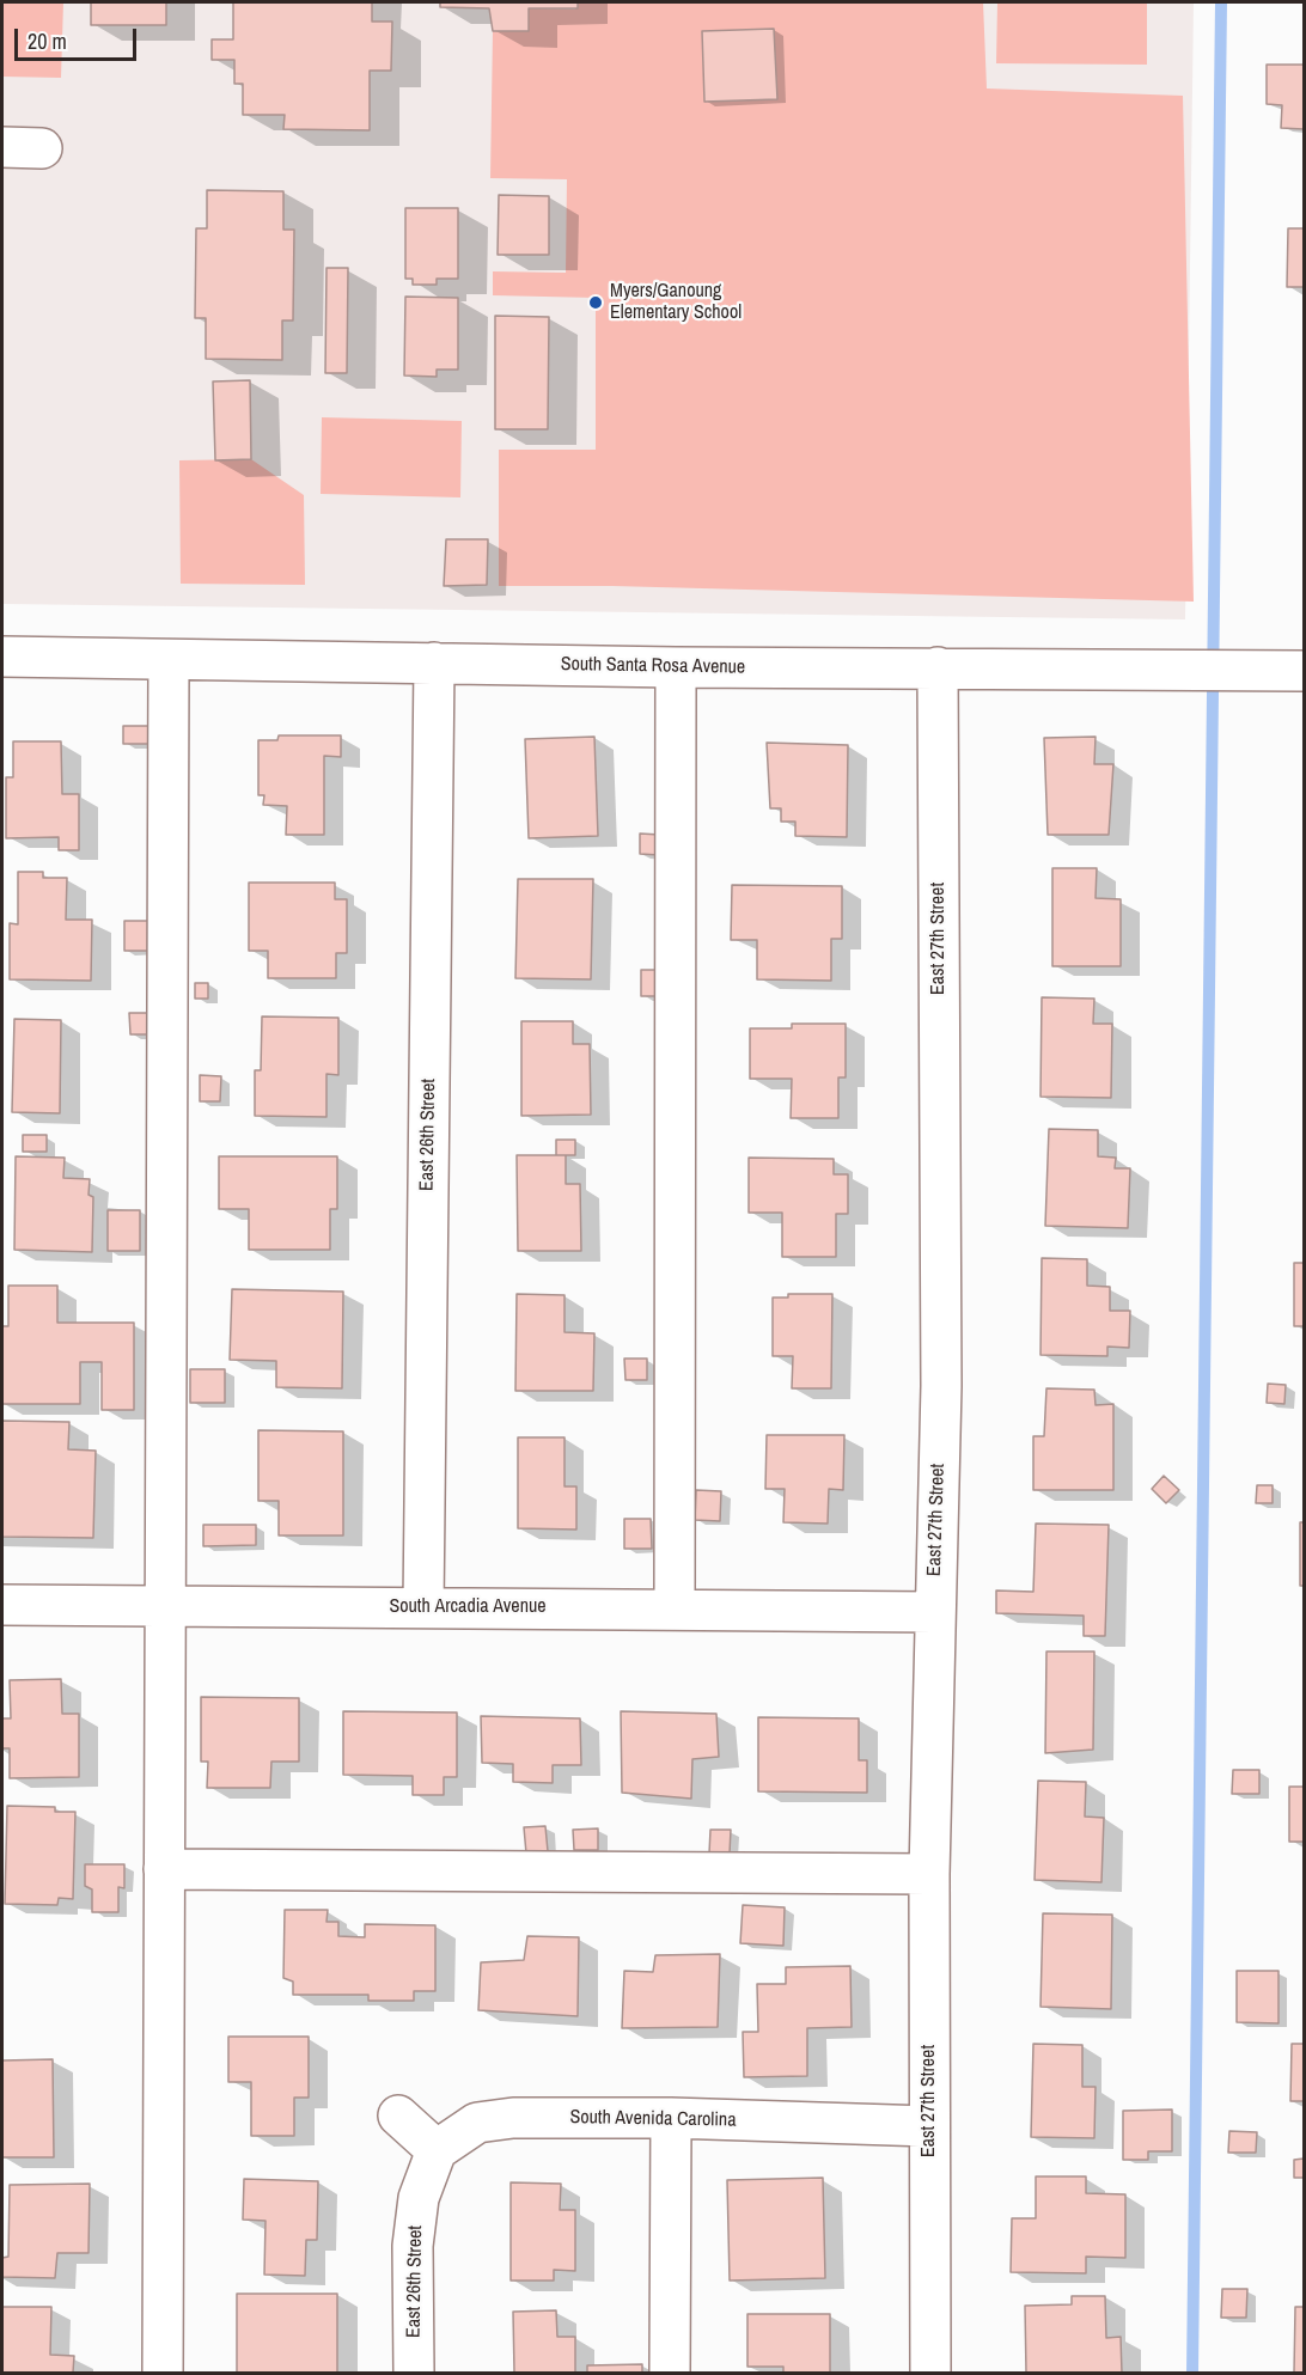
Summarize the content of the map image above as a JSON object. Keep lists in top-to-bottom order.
{
  "streets": {
    "street": [
      "South Santa Rosa Avenue",
      "East 27th Street",
      "East 26th Street",
      "South Arcadia Avenue",
      "South Avenida Carolina"
    ]
  },
  "crossings": [
    ["South Santa Rosa Avenue", "East 27th Street"],
    ["South Santa Rosa Avenue", "East 26th Street"],
    ["East 27th Street", "South Arcadia Avenue"],
    ["East 27th Street", "South Avenida Carolina"],
    ["East 26th Street", "South Arcadia Avenue"],
    ["East 26th Street", "South Avenida Carolina"]
  ],
  "places": ["Myers/Ganoung Elementary School"],
  "scale_bar": "20 m"
}
